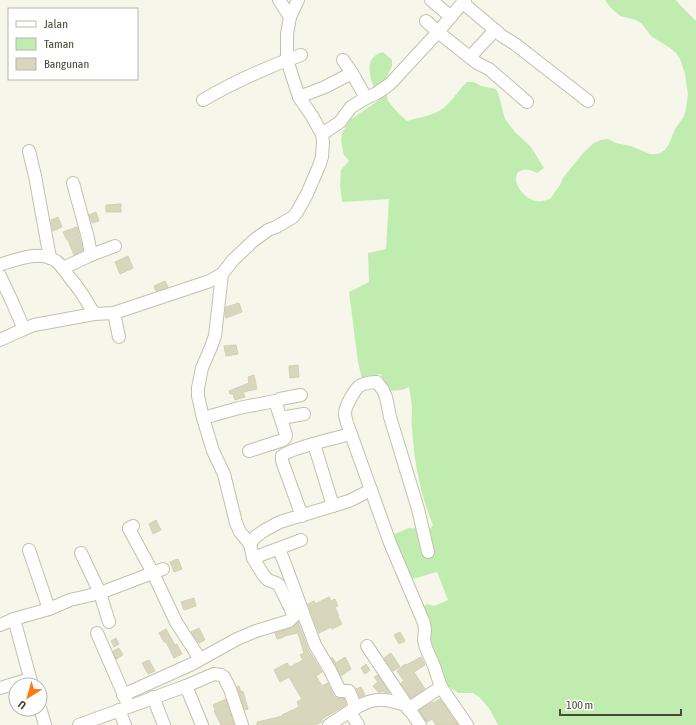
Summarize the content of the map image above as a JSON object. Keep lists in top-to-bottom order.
{
  "legend": ["Jalan", "Taman", "Bangunan"],
  "scale_bar": "100 m",
  "north": "bottom left"
}
